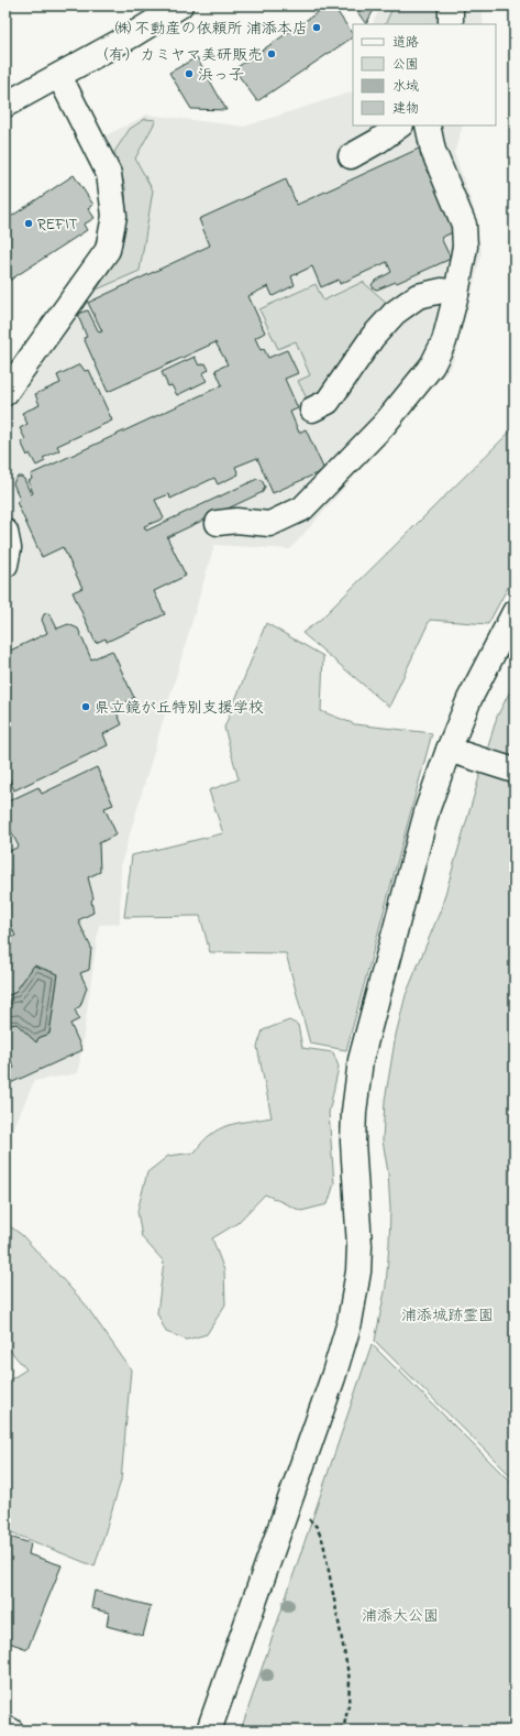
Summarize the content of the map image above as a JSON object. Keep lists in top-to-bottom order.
{
  "parks": ["浦添城跡霊園", "浦添大公園"],
  "places": [
    "㈱ 不動産の依頼所 浦添本店",
    "（有）カミヤマ美研販売",
    "浜っ子",
    "REFIT",
    "県立鏡が丘特別支援学校"
  ],
  "legend": [
    "道路",
    "公園",
    "水域",
    "建物"
  ]
}
